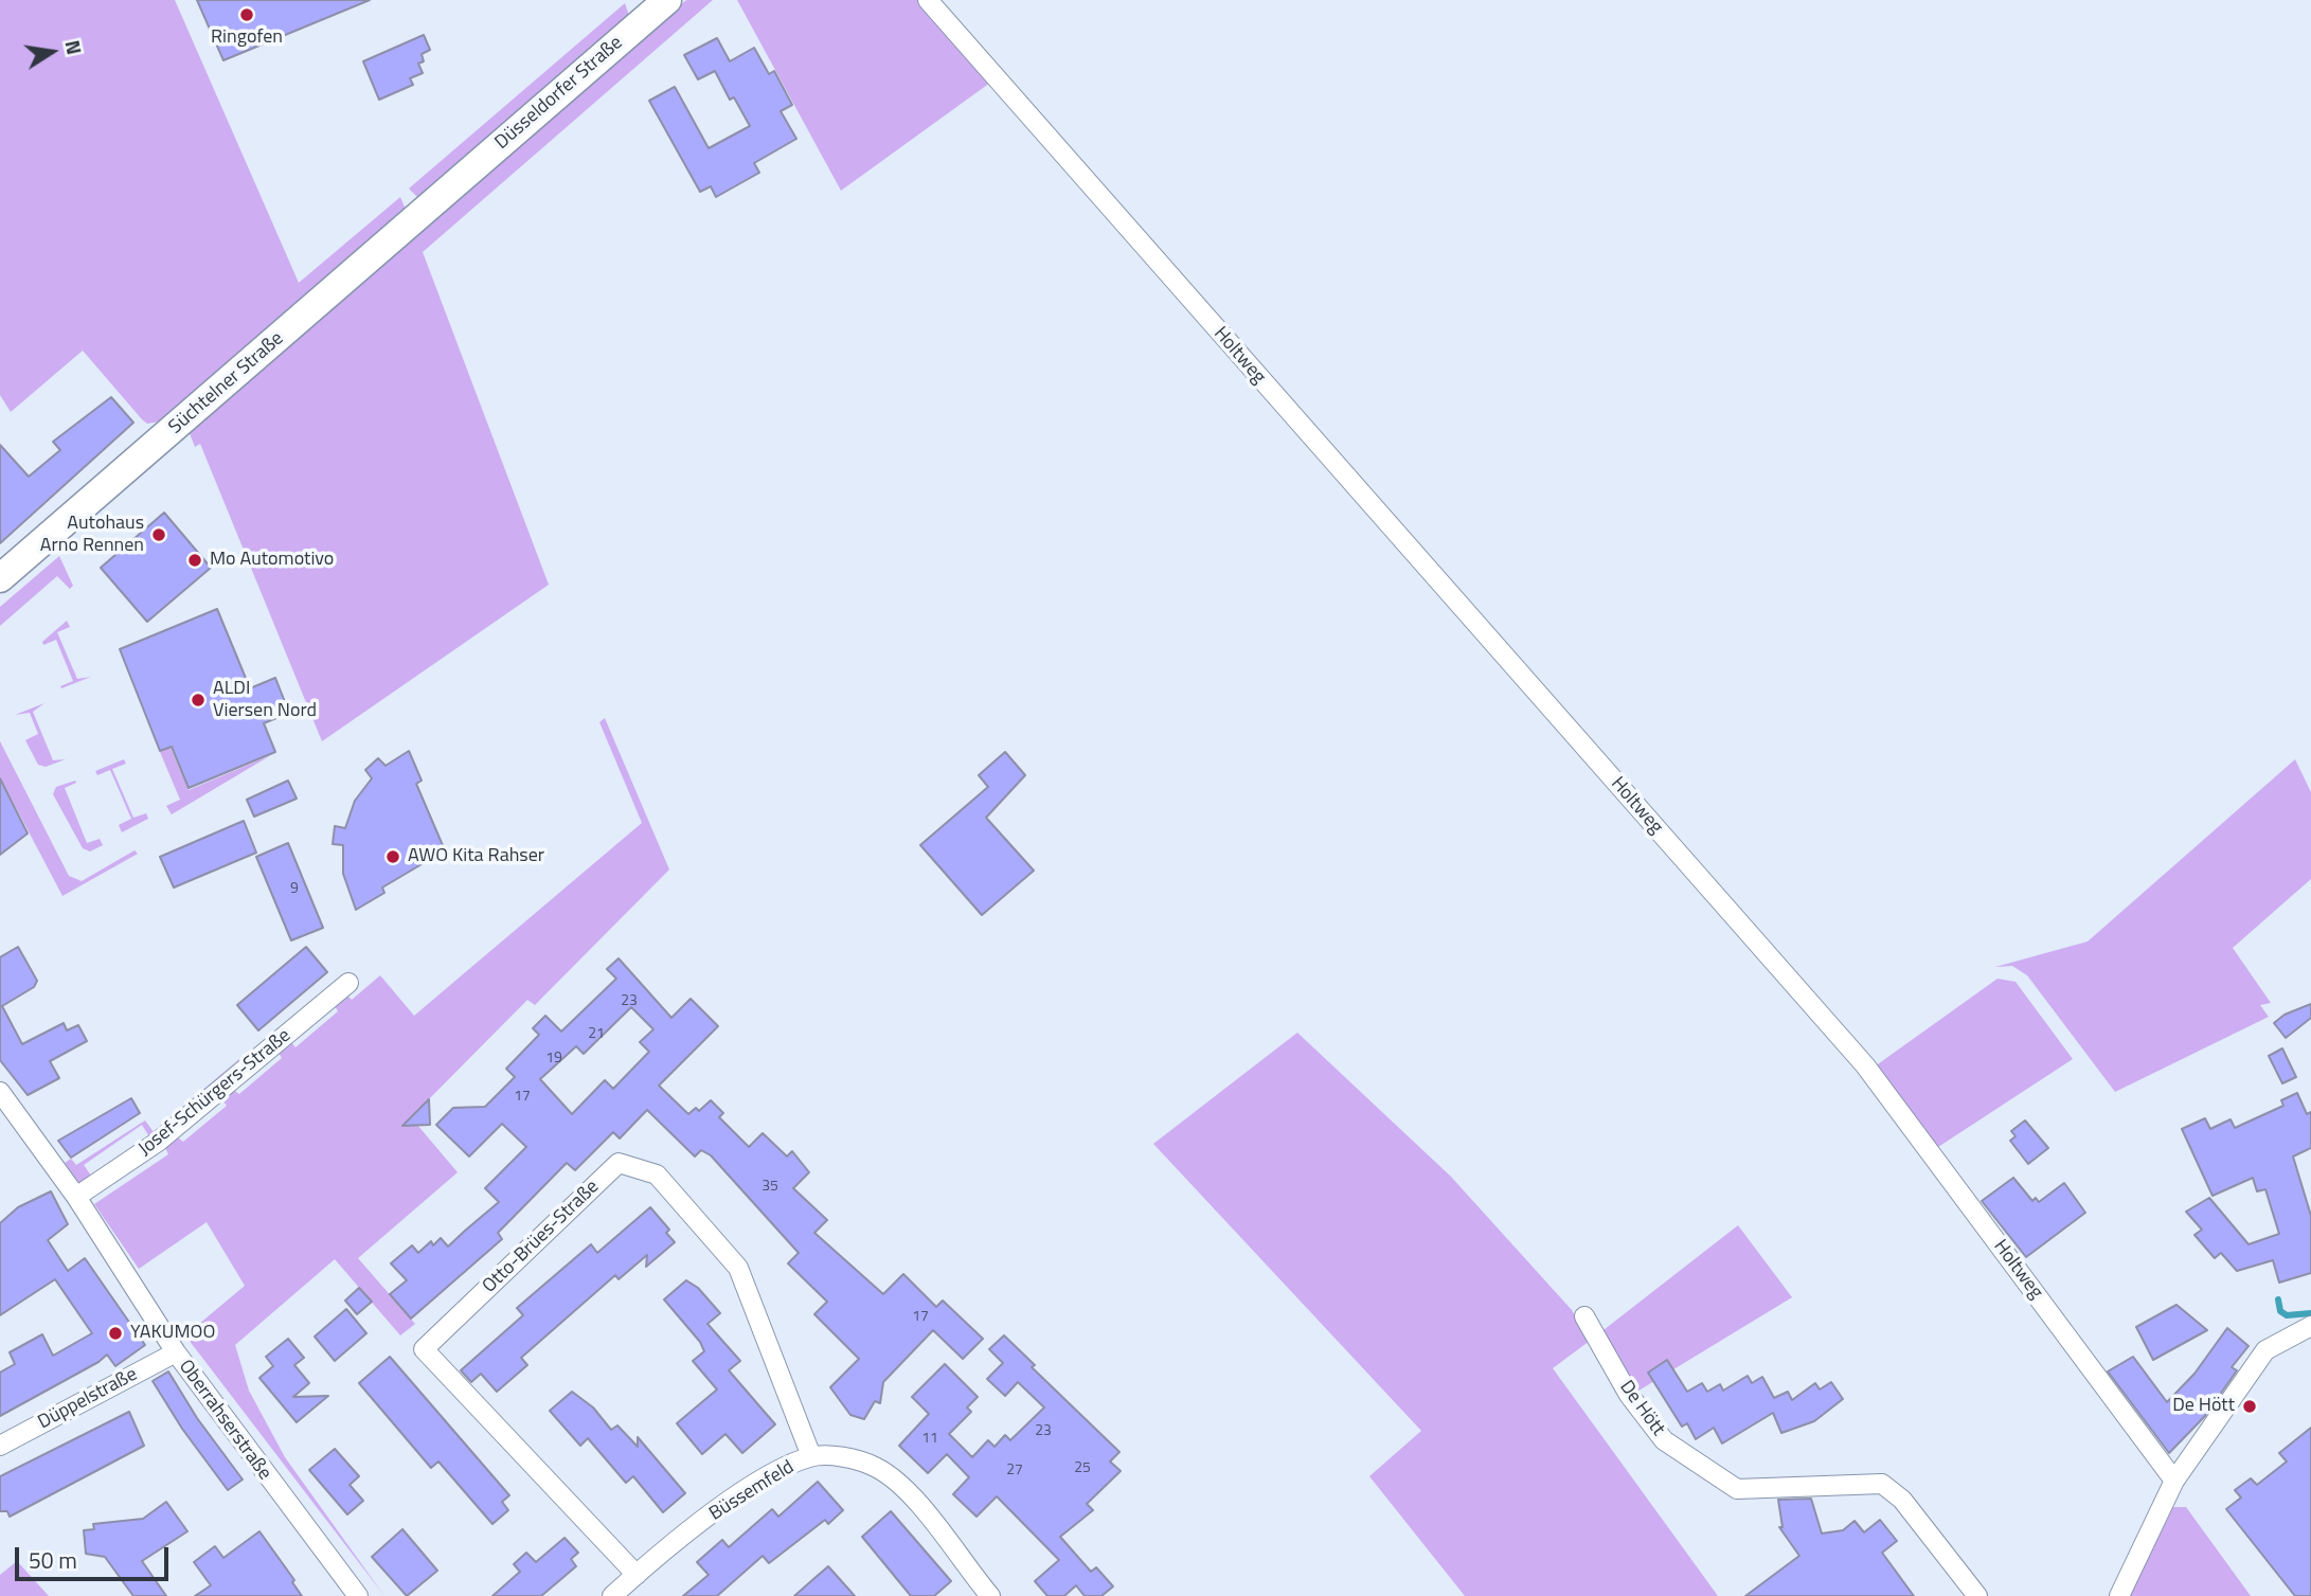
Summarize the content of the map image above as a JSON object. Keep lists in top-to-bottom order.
{
  "streets": {
    "main road": ["Düsseldorfer Straße", "Süchtelner Straße"],
    "street": [
      "Holtweg",
      "Josef-Schürgers-Straße",
      "Otto-Brües-Straße",
      "Düppelstraße",
      "De Hött",
      "Oberrahserstraße",
      "Büssemfeld"
    ]
  },
  "crossings": [
    ["Düsseldorfer Straße", "Süchtelner Straße"],
    ["Josef-Schürgers-Straße", "Oberrahserstraße"],
    ["Otto-Brües-Straße", "Büssemfeld"],
    ["Düppelstraße", "Oberrahserstraße"]
  ],
  "places": [
    "Ringofen",
    "Autohaus Arno Rennen",
    "Mo Automotivo",
    "ALDI Viersen Nord",
    "AWO Kita Rahser",
    "YAKUMOO",
    "De Hött"
  ],
  "house_numbers": [
    "9",
    "23",
    "21",
    "19",
    "17",
    "35",
    "17",
    "23",
    "11",
    "25",
    "27"
  ],
  "scale_bar": "50 m",
  "north": "right"
}
